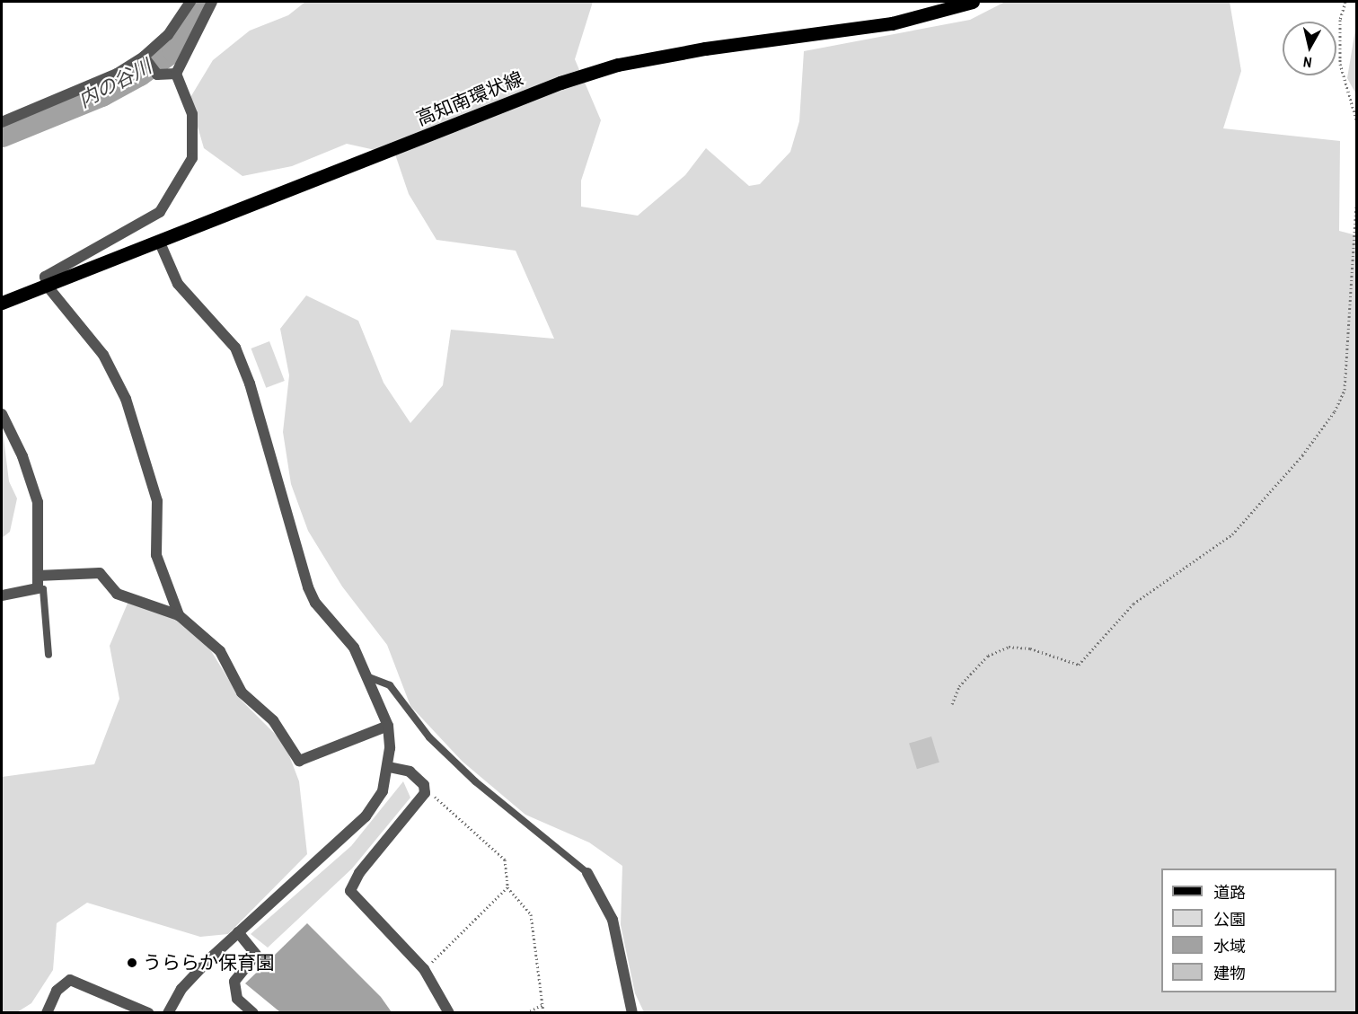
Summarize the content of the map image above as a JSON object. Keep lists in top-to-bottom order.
{
  "streets": {
    "main road": ["高知南環状線"]
  },
  "water": ["内の谷川"],
  "places": ["うららか保育園"],
  "legend": [
    "道路",
    "公園",
    "水域",
    "建物"
  ],
  "north": "bottom"
}
